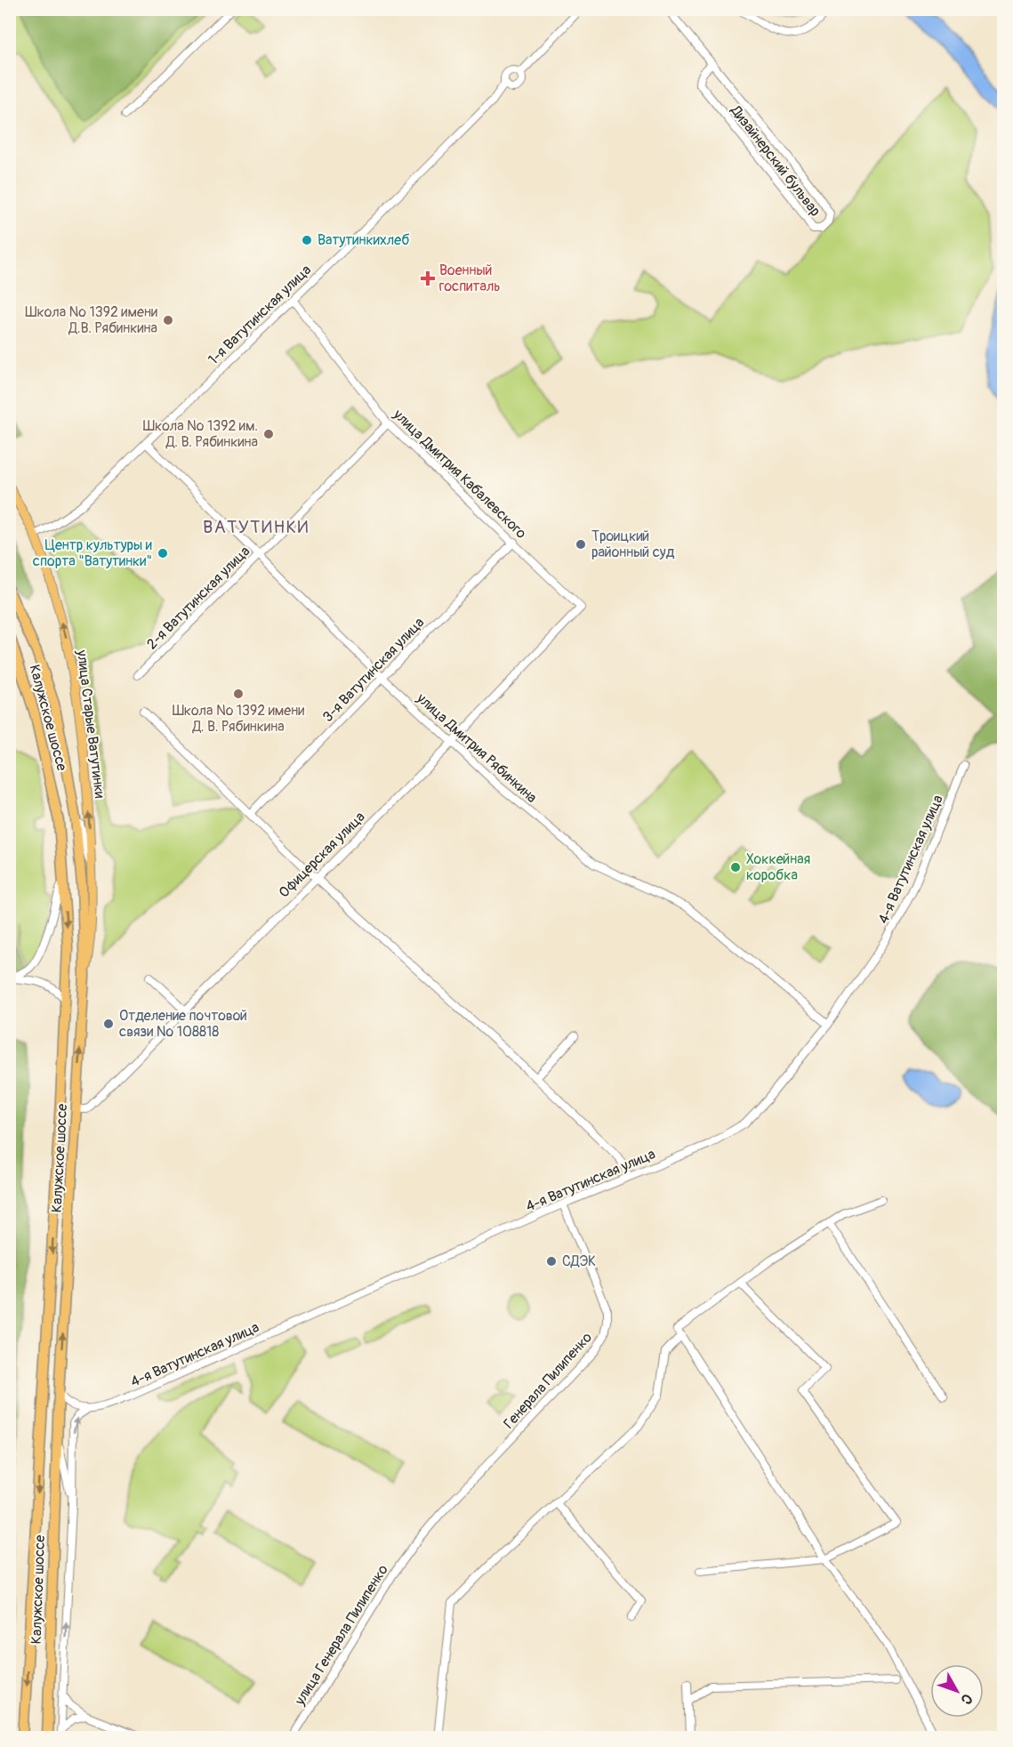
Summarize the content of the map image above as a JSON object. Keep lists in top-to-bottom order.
{
  "streets": {
    "highway": ["Калужское шоссе"],
    "main road": ["улица Старые Ватутинки"],
    "street": [
      "Дизайнерский бульвар",
      "1-я Ватутинская улица",
      "улица Дмитрия Кабалевского",
      "2-я Ватутинская улица",
      "3-я Ватутинская улица",
      "улица Дмитрия Рябинкина",
      "Офицерская улица",
      "4-я Ватутинская улица",
      "Генерала Пилипенко",
      "улица Генерала Пилипенко"
    ]
  },
  "crossings": [
    ["1-я Ватутинская улица", "улица Дмитрия Кабалевского"],
    ["1-я Ватутинская улица", "улица Старые Ватутинки"],
    ["1-я Ватутинская улица", "улица Дмитрия Рябинкина"],
    ["улица Дмитрия Кабалевского", "2-я Ватутинская улица"],
    ["улица Дмитрия Кабалевского", "3-я Ватутинская улица"],
    ["улица Дмитрия Кабалевского", "Офицерская улица"],
    ["2-я Ватутинская улица", "улица Дмитрия Рябинкина"],
    ["3-я Ватутинская улица", "улица Дмитрия Рябинкина"],
    ["Калужское шоссе", "улица Старые Ватутинки"],
    ["Калужское шоссе", "Офицерская улица"],
    ["улица Дмитрия Рябинкина", "Офицерская улица"],
    ["улица Дмитрия Рябинкина", "4-я Ватутинская улица"],
    ["4-я Ватутинская улица", "Генерала Пилипенко"],
    ["Генерала Пилипенко", "улица Генерала Пилипенко"]
  ],
  "one_way": ["улица Старые Ватутинки"],
  "districts": ["ВАТУТИНКИ"],
  "places": {
    "other": [
      "Ватутинкихлеб",
      "Школа № 1392 имени Д.В. Рябинкина",
      "Школа № 1392 им. Д. В. Рябинкина",
      "Троицкий районный суд",
      "Центр культуры и спорта \"Ватутинки\"",
      "Школа № 1392 имени Д. В. Рябинкина",
      "Хоккейная коробка",
      "Отделение почтовой связи № 108818",
      "СДЭК"
    ],
    "health": ["Военный госпиталь"]
  },
  "north": "bottom right"
}
